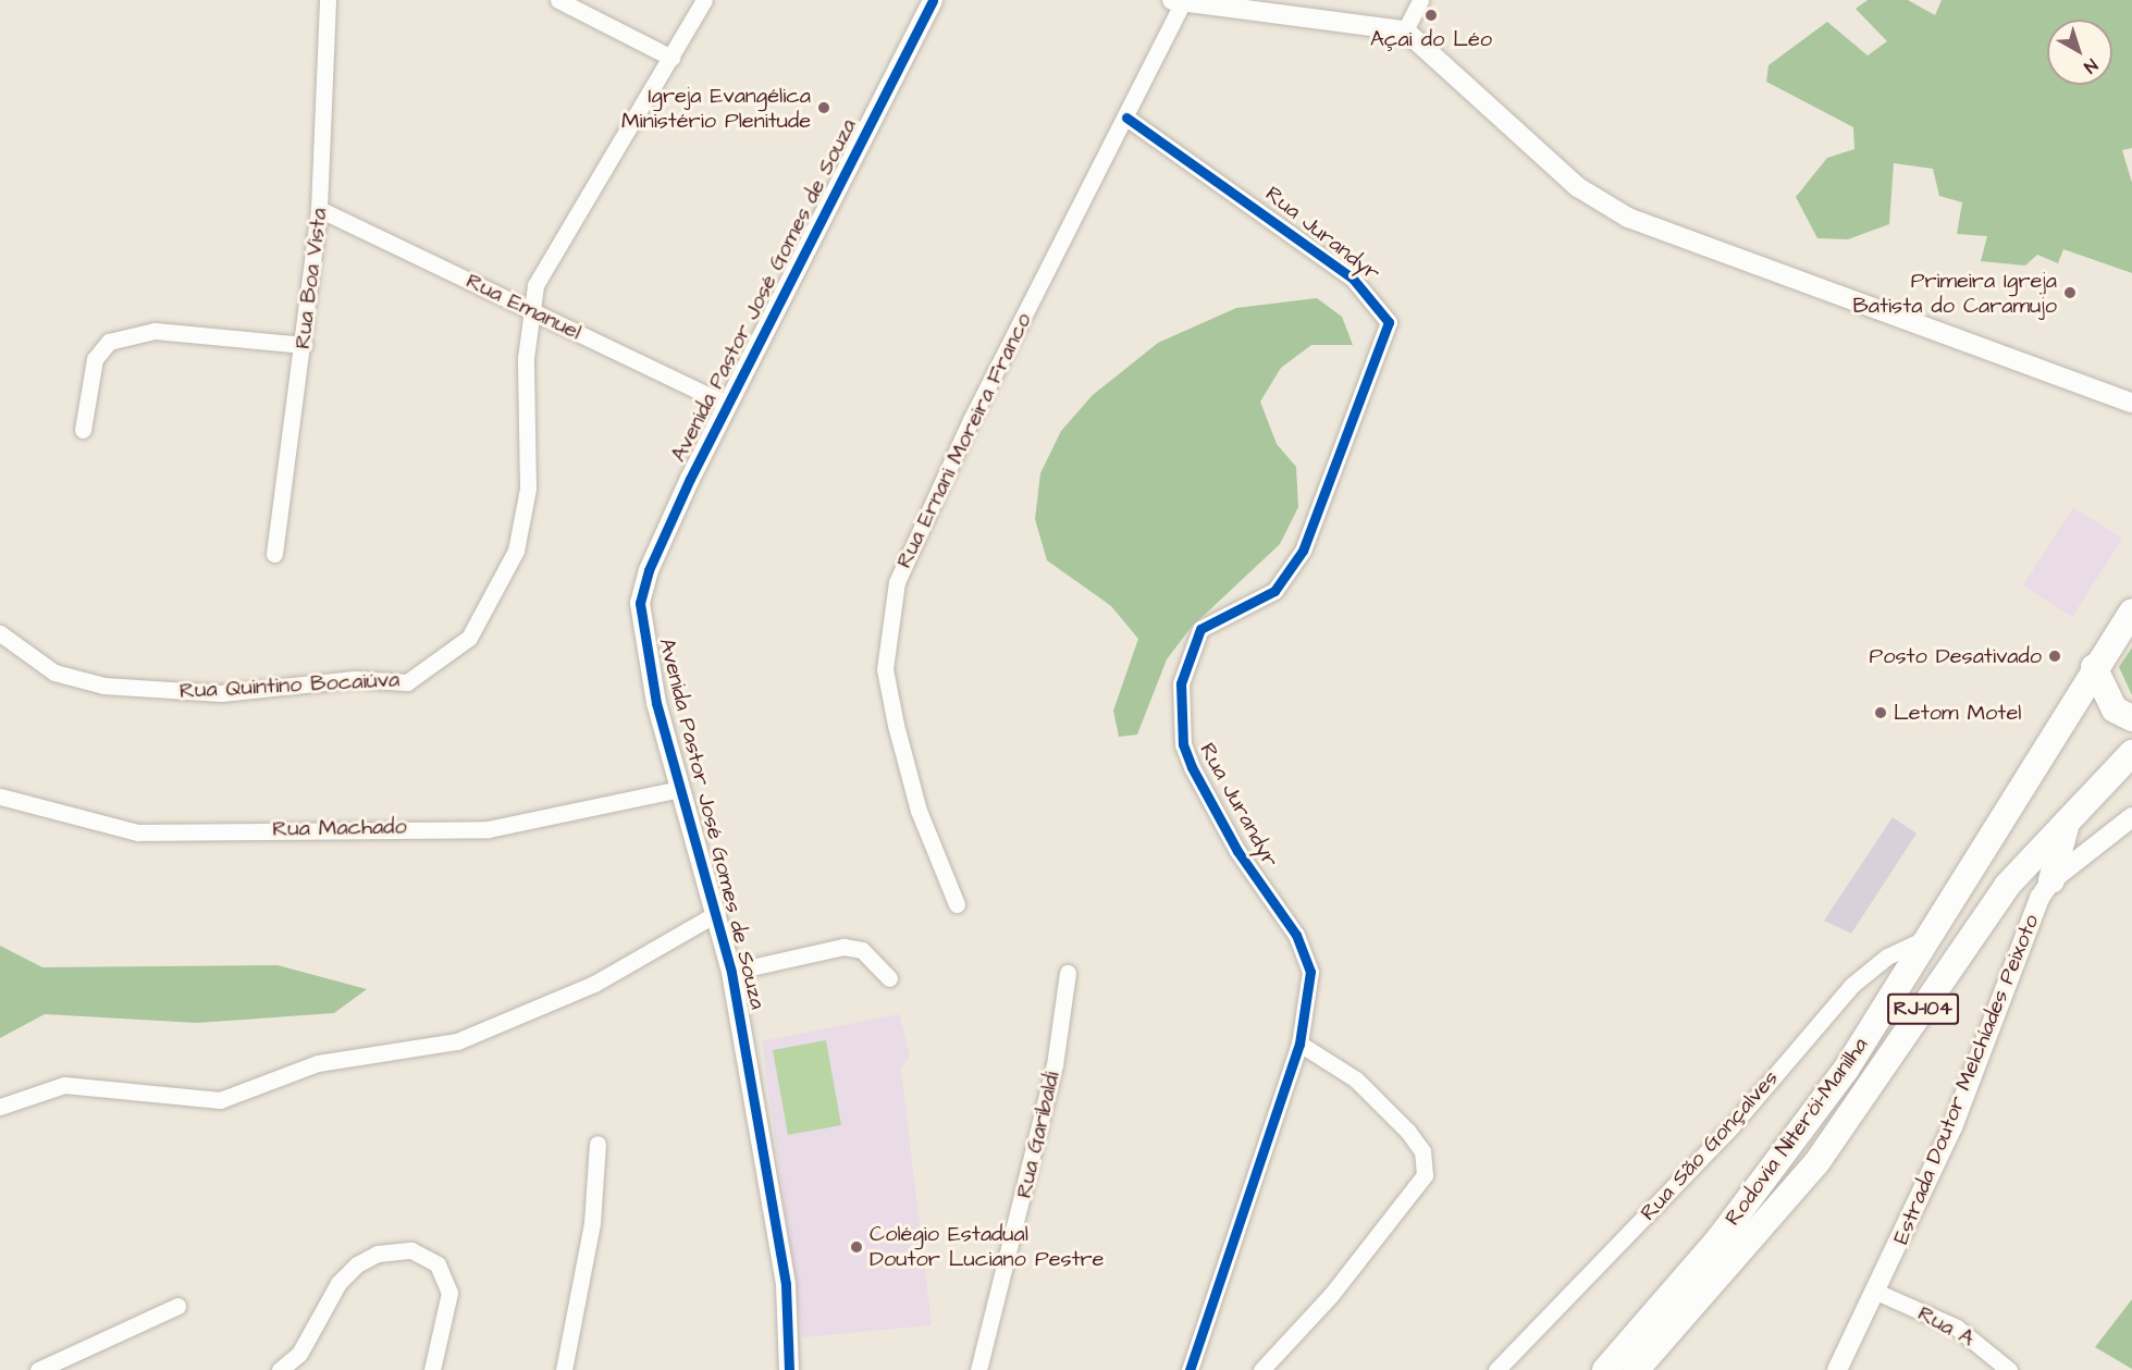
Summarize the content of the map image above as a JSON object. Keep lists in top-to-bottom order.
{
  "streets": {
    "highway": ["RJ-104", "Rodovia Niterói-Manilha"],
    "street": [
      "Rua Jurandyr",
      "Rua Boa Vista",
      "Avenida Pastor José Gomes de Souza",
      "Rua Emanuel",
      "Rua Ernani Moreira Franco",
      "Rua Quintino Bocaiúva",
      "Rua Machado",
      "Estrada Doutor Melchíades Peixoto",
      "Rua Garibaldi",
      "Rua São Gonçalves",
      "Rua A"
    ]
  },
  "crossings": [
    ["Rua Jurandyr", "Rua Ernani Moreira Franco"],
    ["Rua Boa Vista", "Rua Emanuel"],
    ["Avenida Pastor José Gomes de Souza", "Rua Emanuel"],
    ["Avenida Pastor José Gomes de Souza", "Rua Machado"],
    ["Rua Emanuel", "Rua Quintino Bocaiúva"],
    ["Estrada Doutor Melchíades Peixoto", "Rua A"],
    ["Rodovia Niterói-Manilha", "Rua São Gonçalves"]
  ],
  "places": [
    "Açai do Léo",
    "Igreja Evangélica Ministério Plenitude",
    "Primeira Igreja Batista do Caramujo",
    "Posto Desativado",
    "Letom Motel",
    "Colégio Estadual Doutor Luciano Pestre"
  ],
  "north": "bottom right"
}
